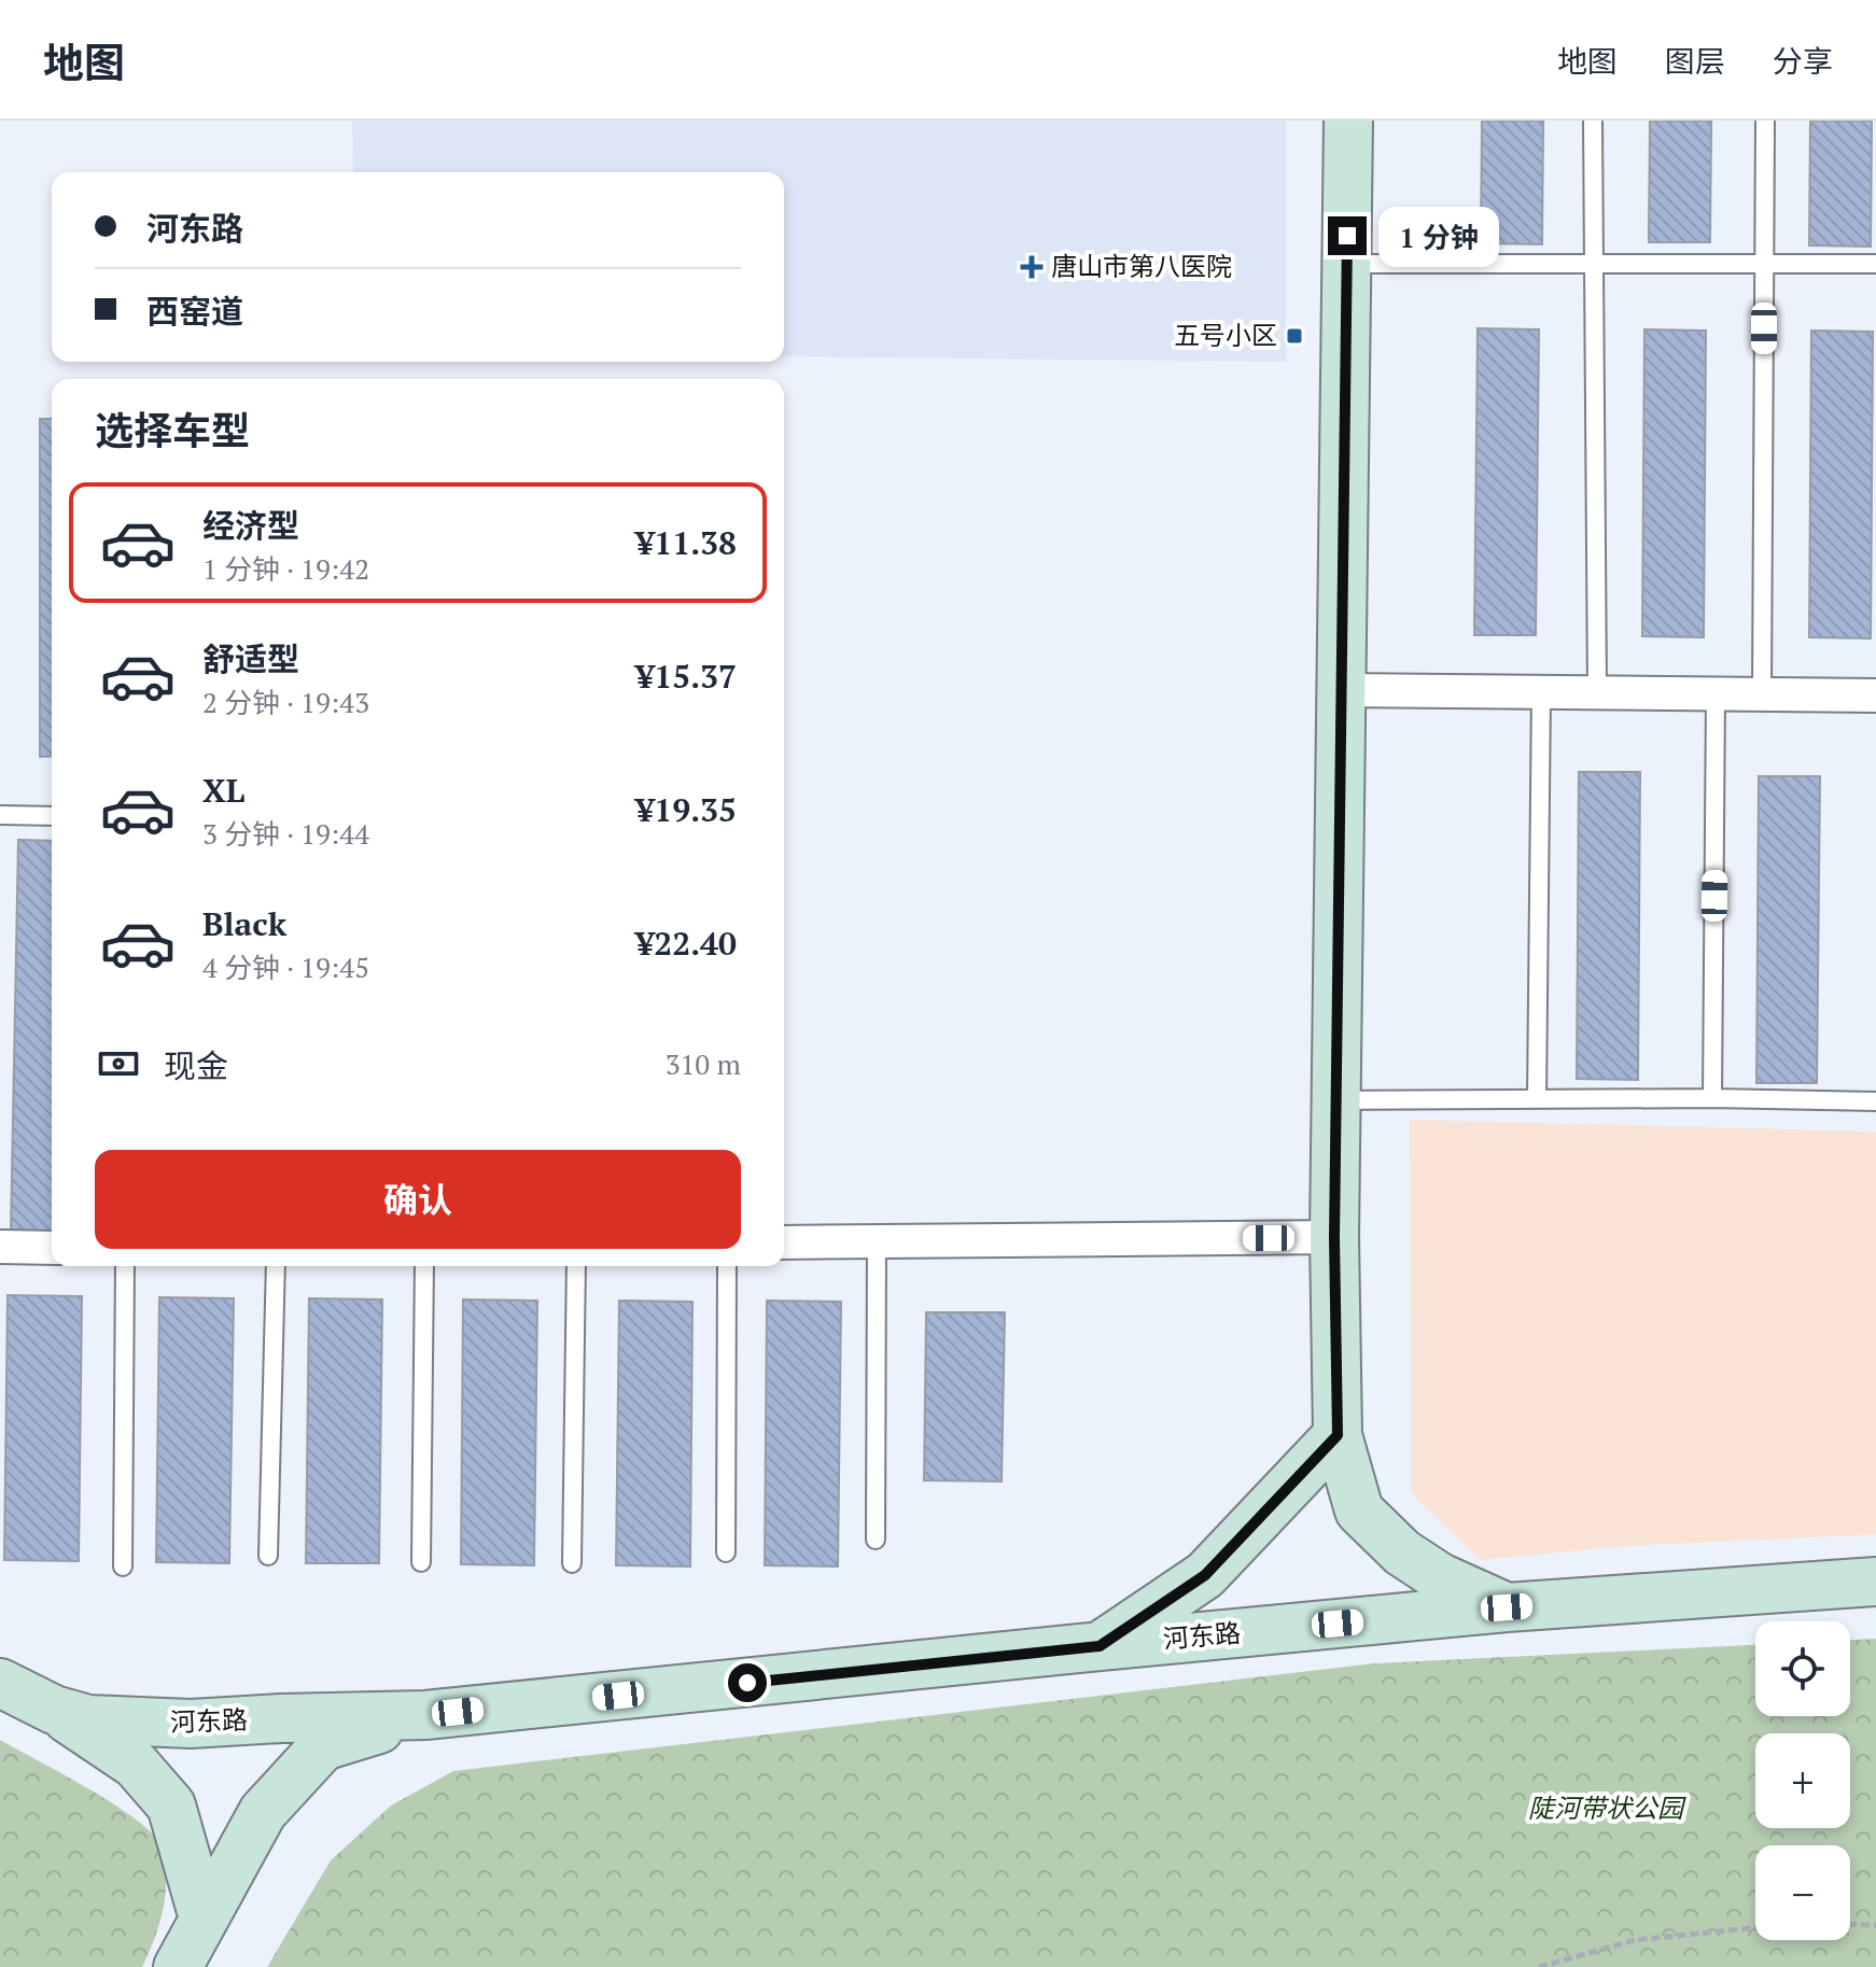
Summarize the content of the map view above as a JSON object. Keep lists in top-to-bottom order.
{
  "streets": {
    "street": ["河东路"]
  },
  "parks": ["陡河带状公园"],
  "places": {
    "health": ["唐山市第八医院"],
    "transit": ["五号小区"]
  },
  "page": {
    "header": "地图",
    "nav": ["地图", "图层", "分享"],
    "banner": ["河东路", "西窑道"],
    "bubble": "1 分钟",
    "heading": "选择车型",
    "list": [
      {
        "name": "经济型",
        "note": "1 分钟 · 19:42",
        "value": "¥11.38"
      },
      {
        "name": "舒适型",
        "note": "2 分钟 · 19:43",
        "value": "¥15.37"
      },
      {
        "name": "XL",
        "note": "3 分钟 · 19:44",
        "value": "¥19.35"
      },
      {
        "name": "Black",
        "note": "4 分钟 · 19:45",
        "value": "¥22.40"
      }
    ],
    "pay": ["现金", "310 m"],
    "buttons": "确认",
    "map_buttons": ["+", "−"]
  }
}
